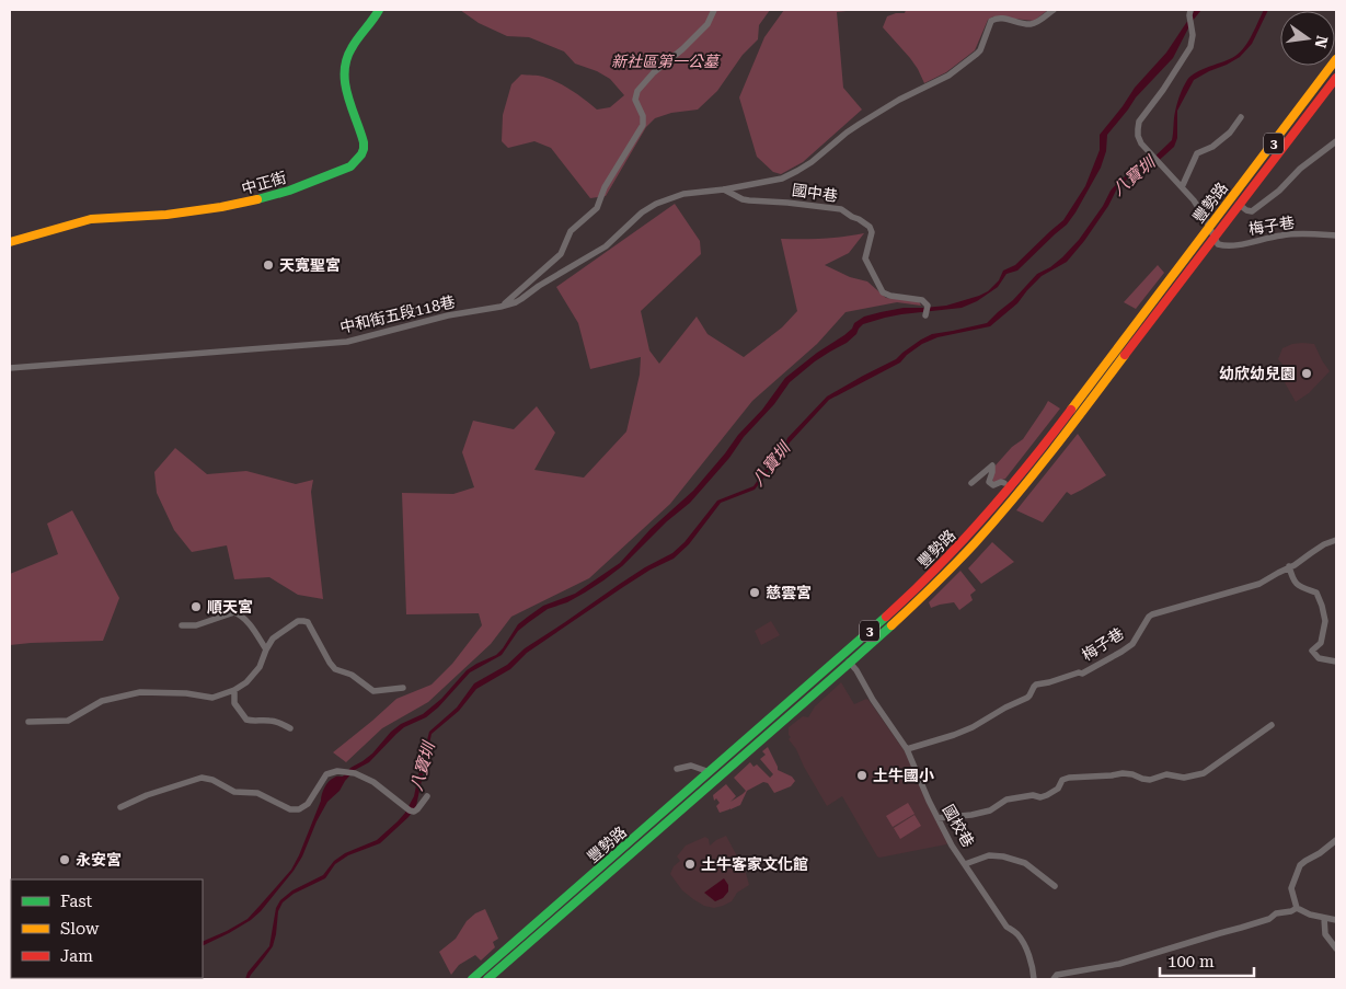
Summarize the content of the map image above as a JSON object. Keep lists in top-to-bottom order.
{
  "streets": {
    "main road": ["3", "中正街", "豐勢路"],
    "street": [
      "國中巷",
      "梅子巷",
      "中和街五段118巷",
      "國校巷"
    ]
  },
  "crossings": [
    ["國中巷", "中和街五段118巷"],
    ["豐勢路", "梅子巷"],
    ["豐勢路", "國校巷"],
    ["梅子巷", "國校巷"]
  ],
  "water": ["八寶圳"],
  "parks": ["新社區第一公墓"],
  "places": [
    "天寬聖宮",
    "幼欣幼兒園",
    "慈雲宮",
    "順天宮",
    "土牛國小",
    "永安宮",
    "土牛客家文化館"
  ],
  "legend": ["Fast", "Slow", "Jam"],
  "scale_bar": "100 m",
  "north": "right"
}
